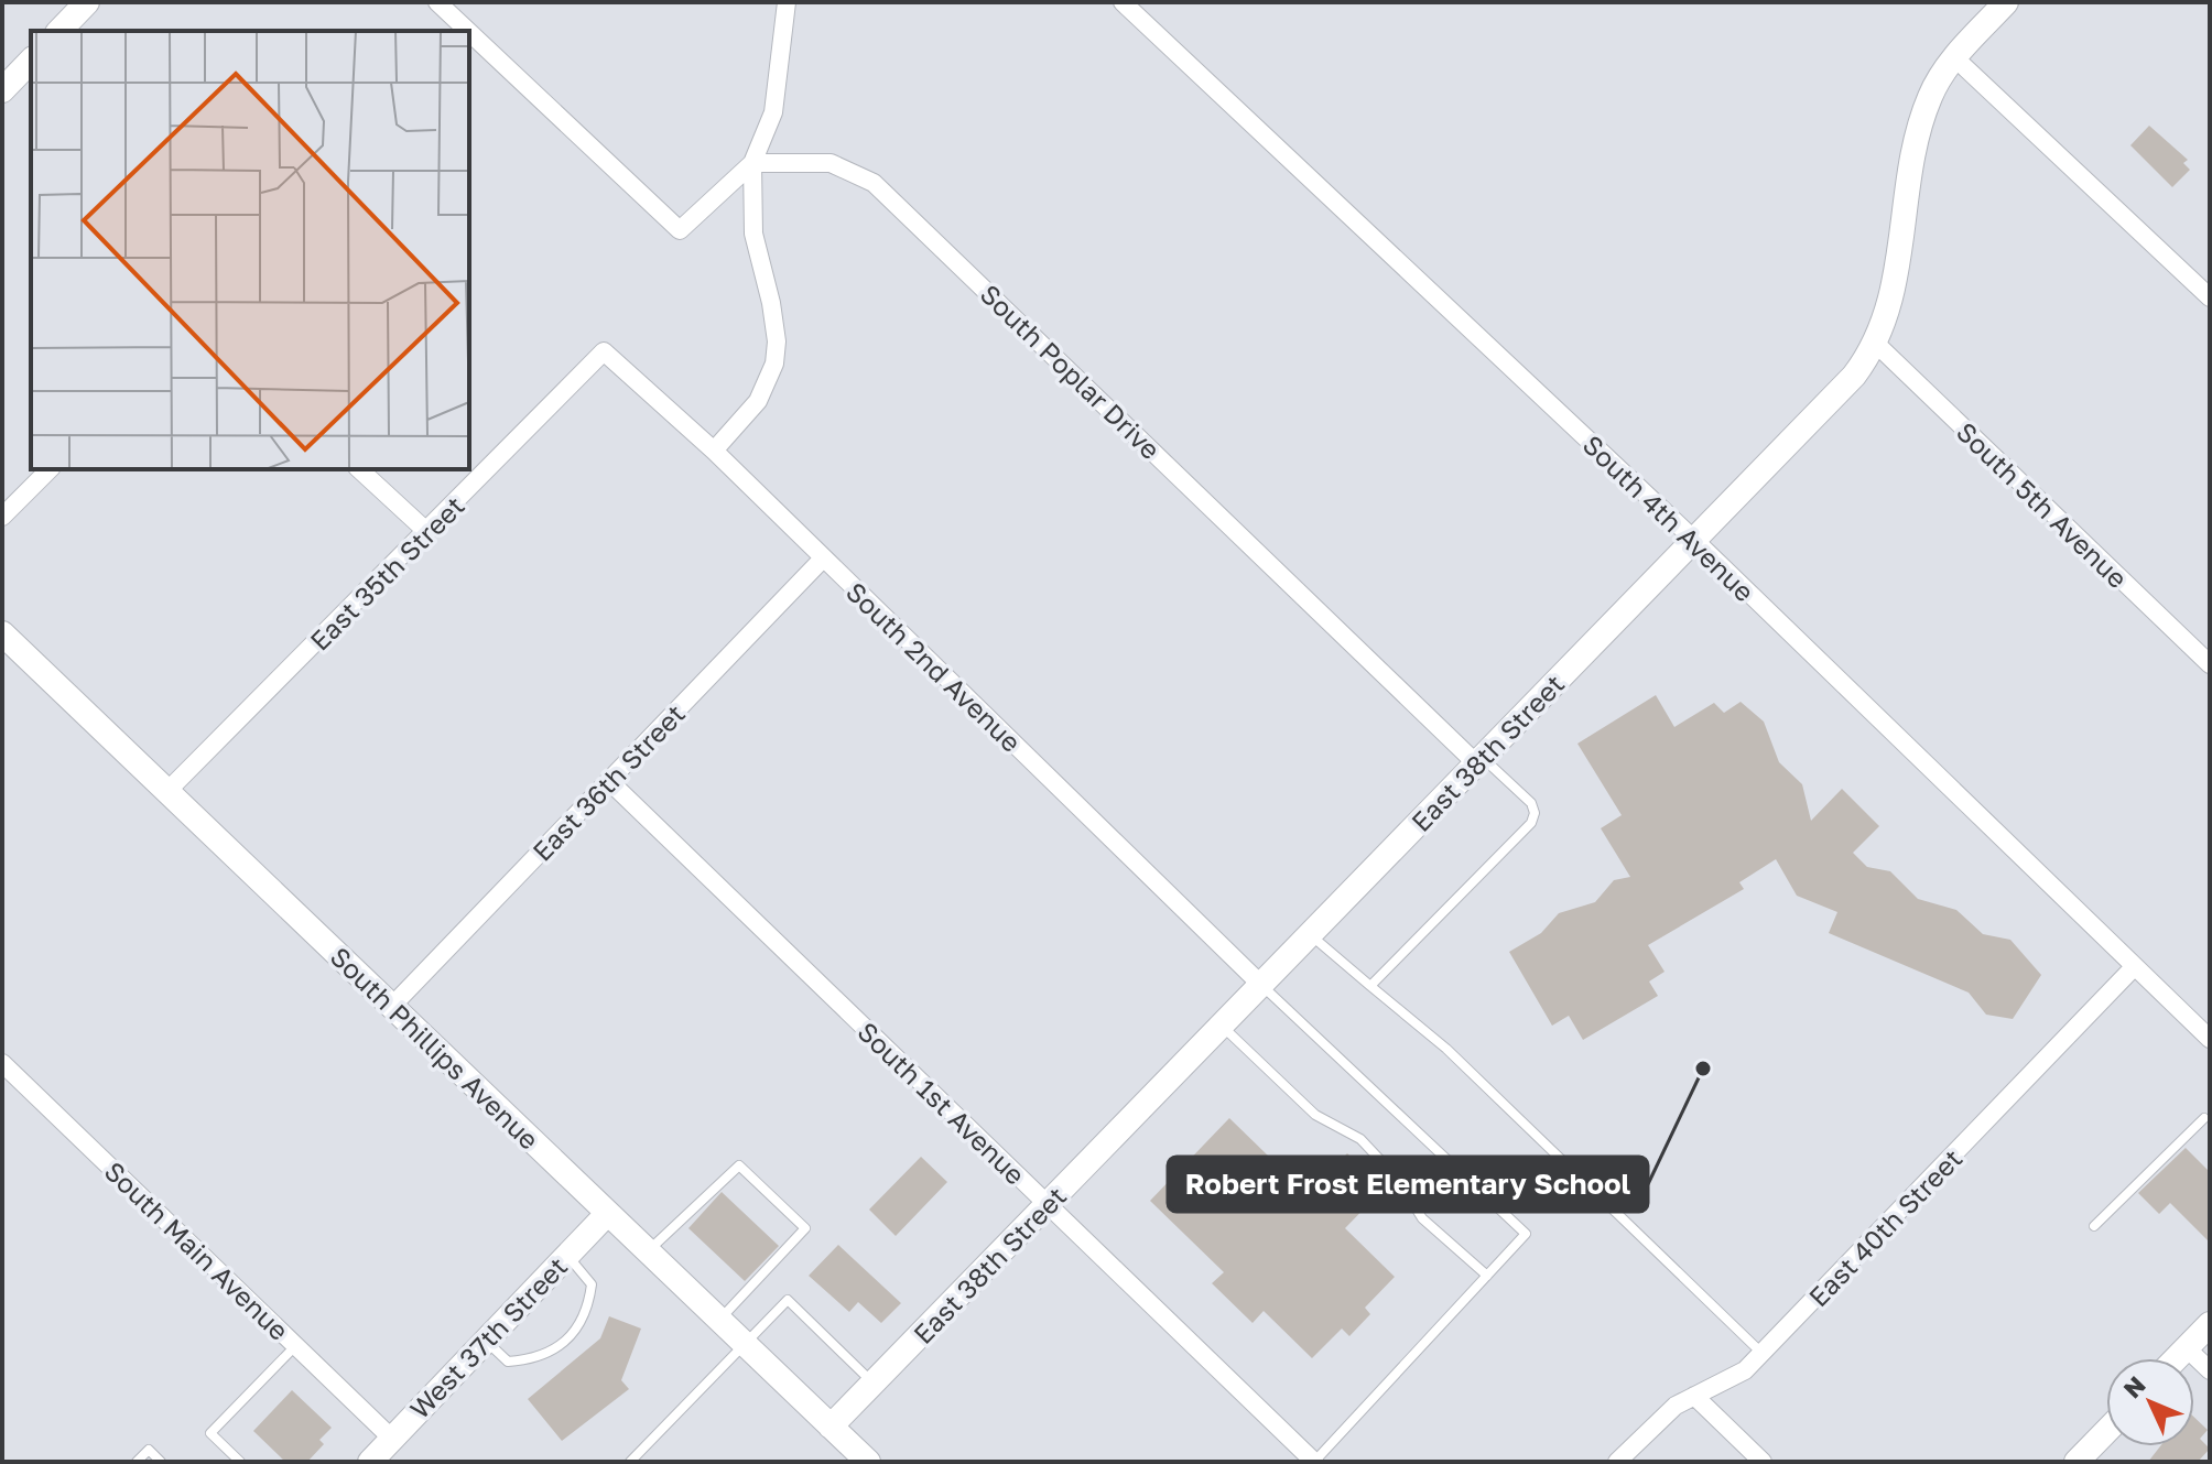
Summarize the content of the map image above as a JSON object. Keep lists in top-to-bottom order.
{
  "streets": {
    "street": [
      "South Poplar Drive",
      "South 5th Avenue",
      "South 4th Avenue",
      "East 35th Street",
      "South 2nd Avenue",
      "East 38th Street",
      "East 36th Street",
      "South Phillips Avenue",
      "South 1st Avenue",
      "East 40th Street",
      "South Main Avenue",
      "West 37th Street"
    ]
  },
  "crossings": [
    ["South Poplar Drive", "East 38th Street"],
    ["South 5th Avenue", "East 38th Street"],
    ["South 4th Avenue", "East 38th Street"],
    ["South 4th Avenue", "East 40th Street"],
    ["East 35th Street", "South 2nd Avenue"],
    ["East 35th Street", "South Phillips Avenue"],
    ["South 2nd Avenue", "East 38th Street"],
    ["South 2nd Avenue", "East 36th Street"],
    ["East 38th Street", "South Phillips Avenue"],
    ["East 38th Street", "South 1st Avenue"],
    ["East 36th Street", "South Phillips Avenue"],
    ["East 36th Street", "South 1st Avenue"],
    ["South Phillips Avenue", "West 37th Street"],
    ["South Main Avenue", "West 37th Street"]
  ],
  "places": ["Robert Frost Elementary School"],
  "north": "top left"
}
